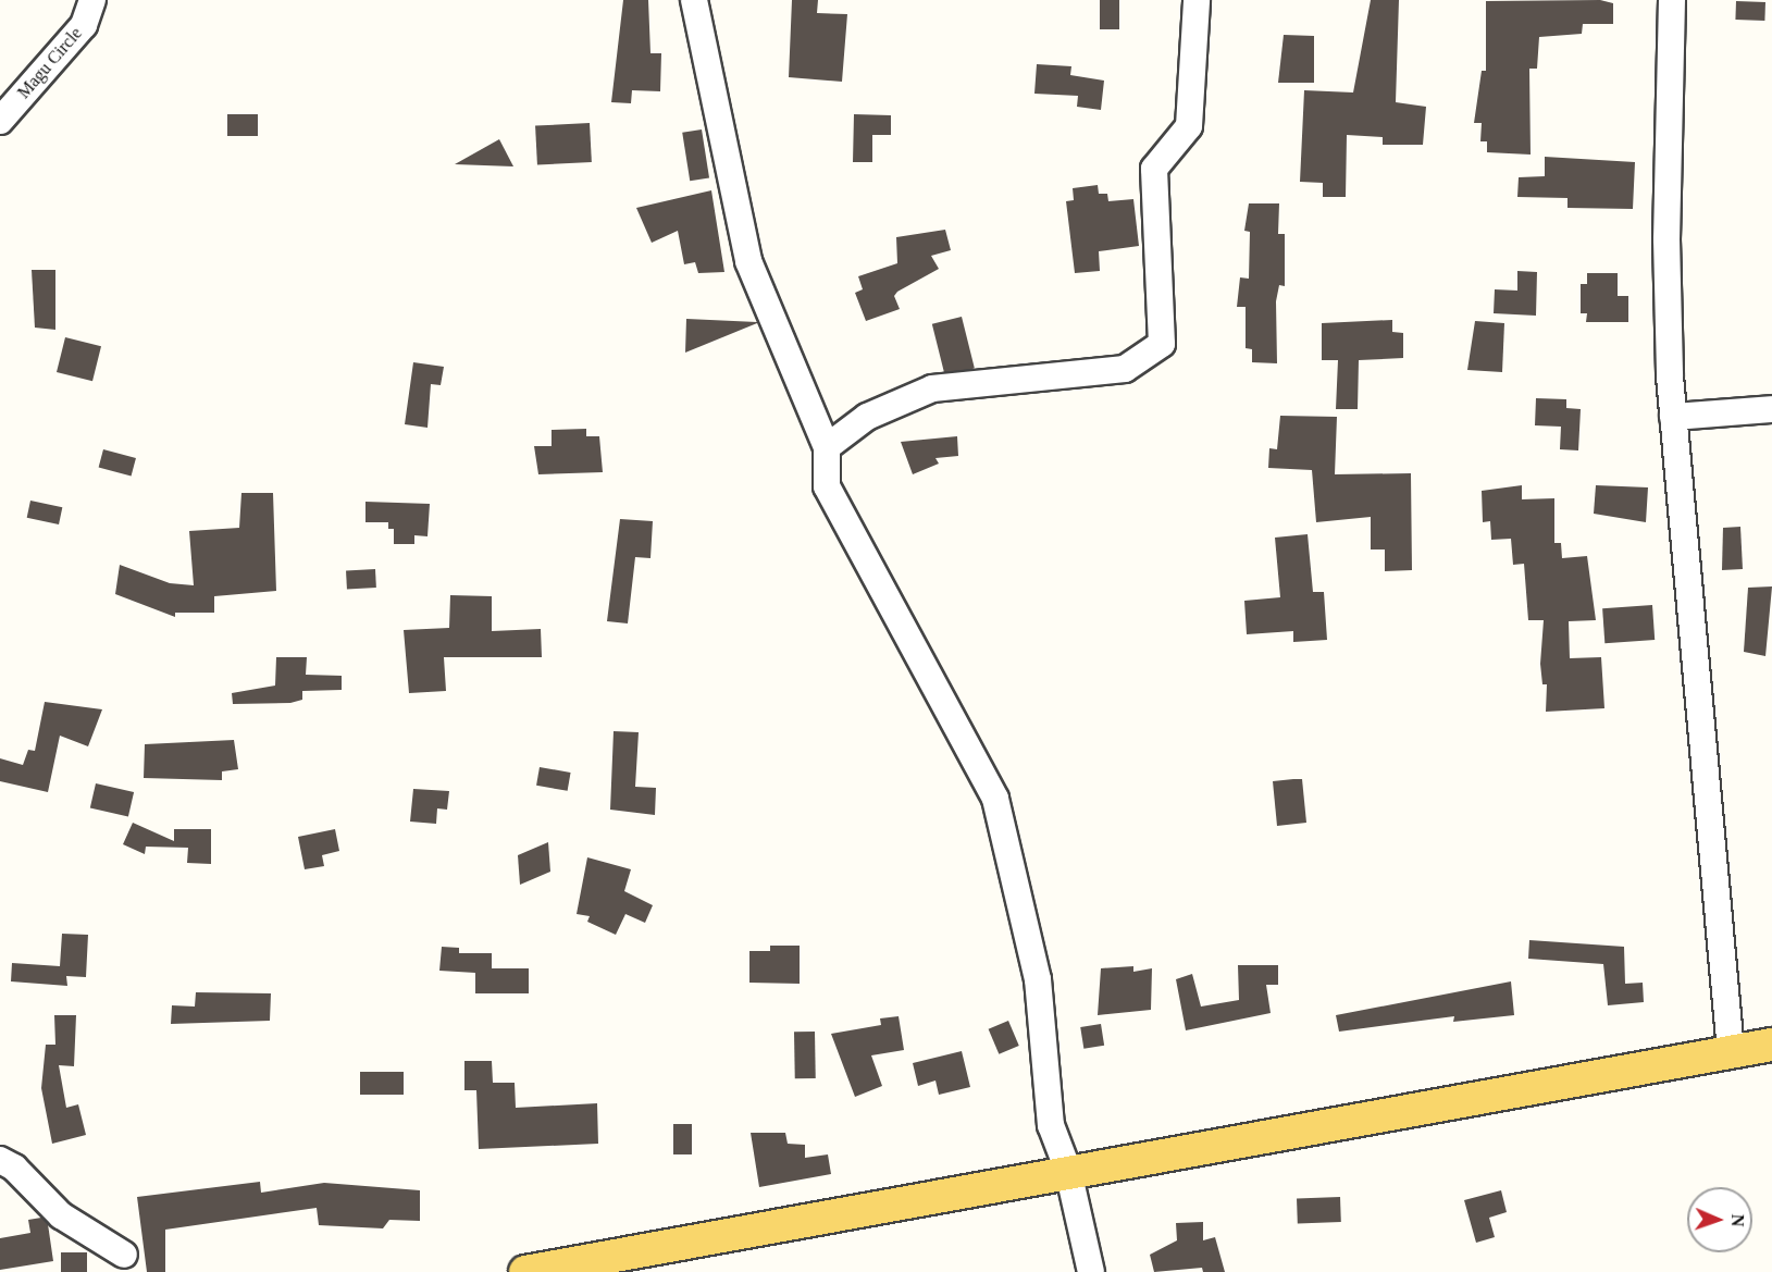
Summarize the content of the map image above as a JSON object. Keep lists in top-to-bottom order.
{
  "streets": {
    "street": ["Magu Circle"]
  },
  "north": "right"
}
